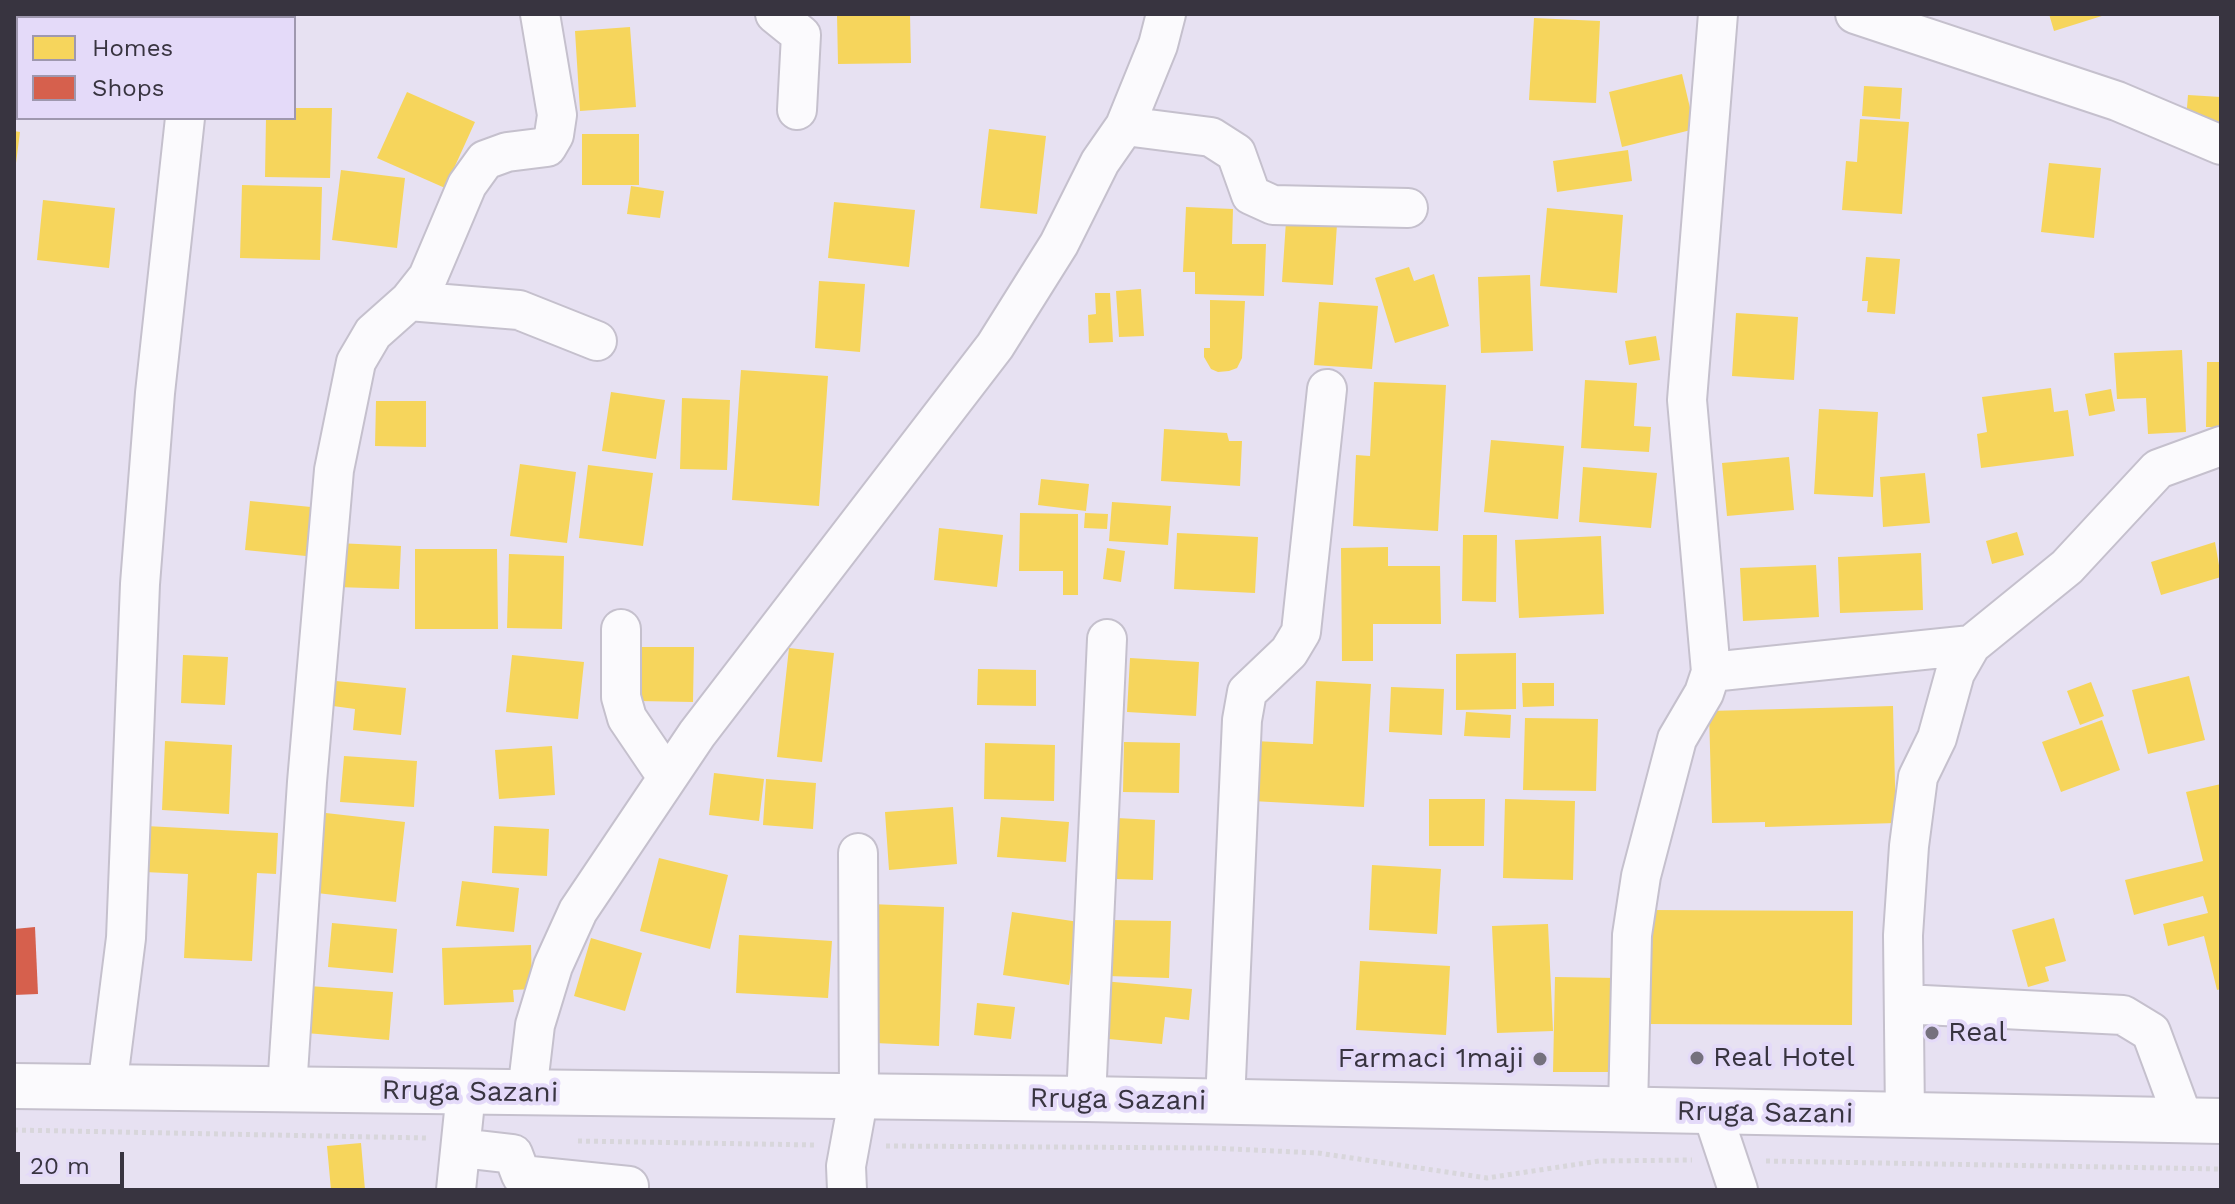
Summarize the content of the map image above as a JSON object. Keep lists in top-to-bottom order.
{
  "streets": {
    "main road": ["Rruga Sazani"]
  },
  "places": ["Real", "Real Hotel", "Farmaci 1maji"],
  "legend": ["Homes", "Shops"],
  "scale_bar": "20 m"
}
